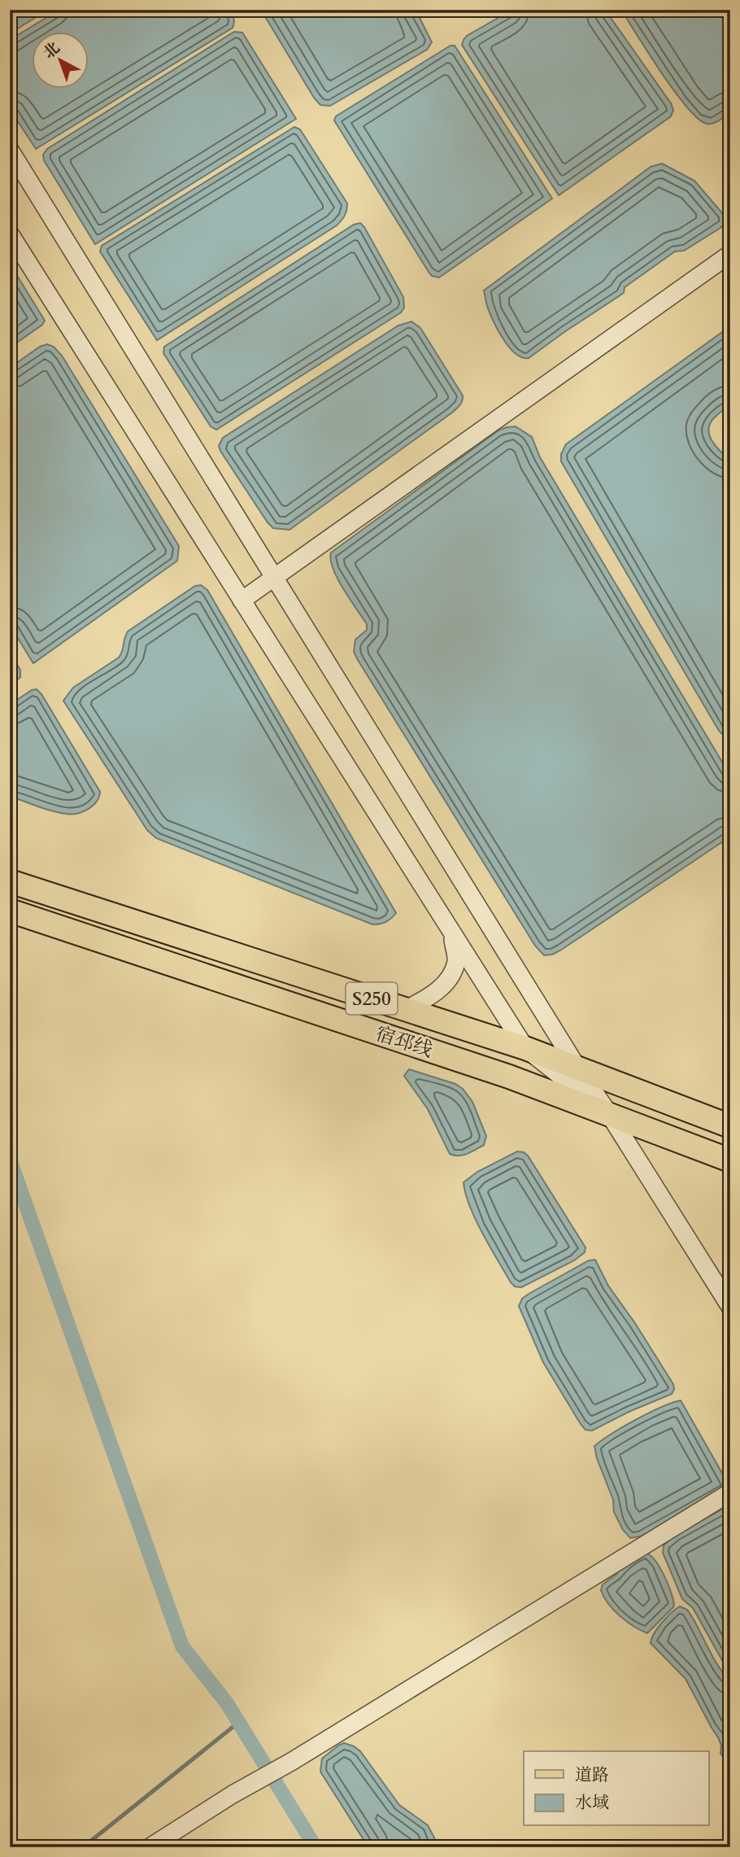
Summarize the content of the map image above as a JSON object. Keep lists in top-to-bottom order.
{
  "streets": {
    "main road": ["S250", "宿邳线"]
  },
  "legend": ["道路", "水域"],
  "north": "top left"
}
